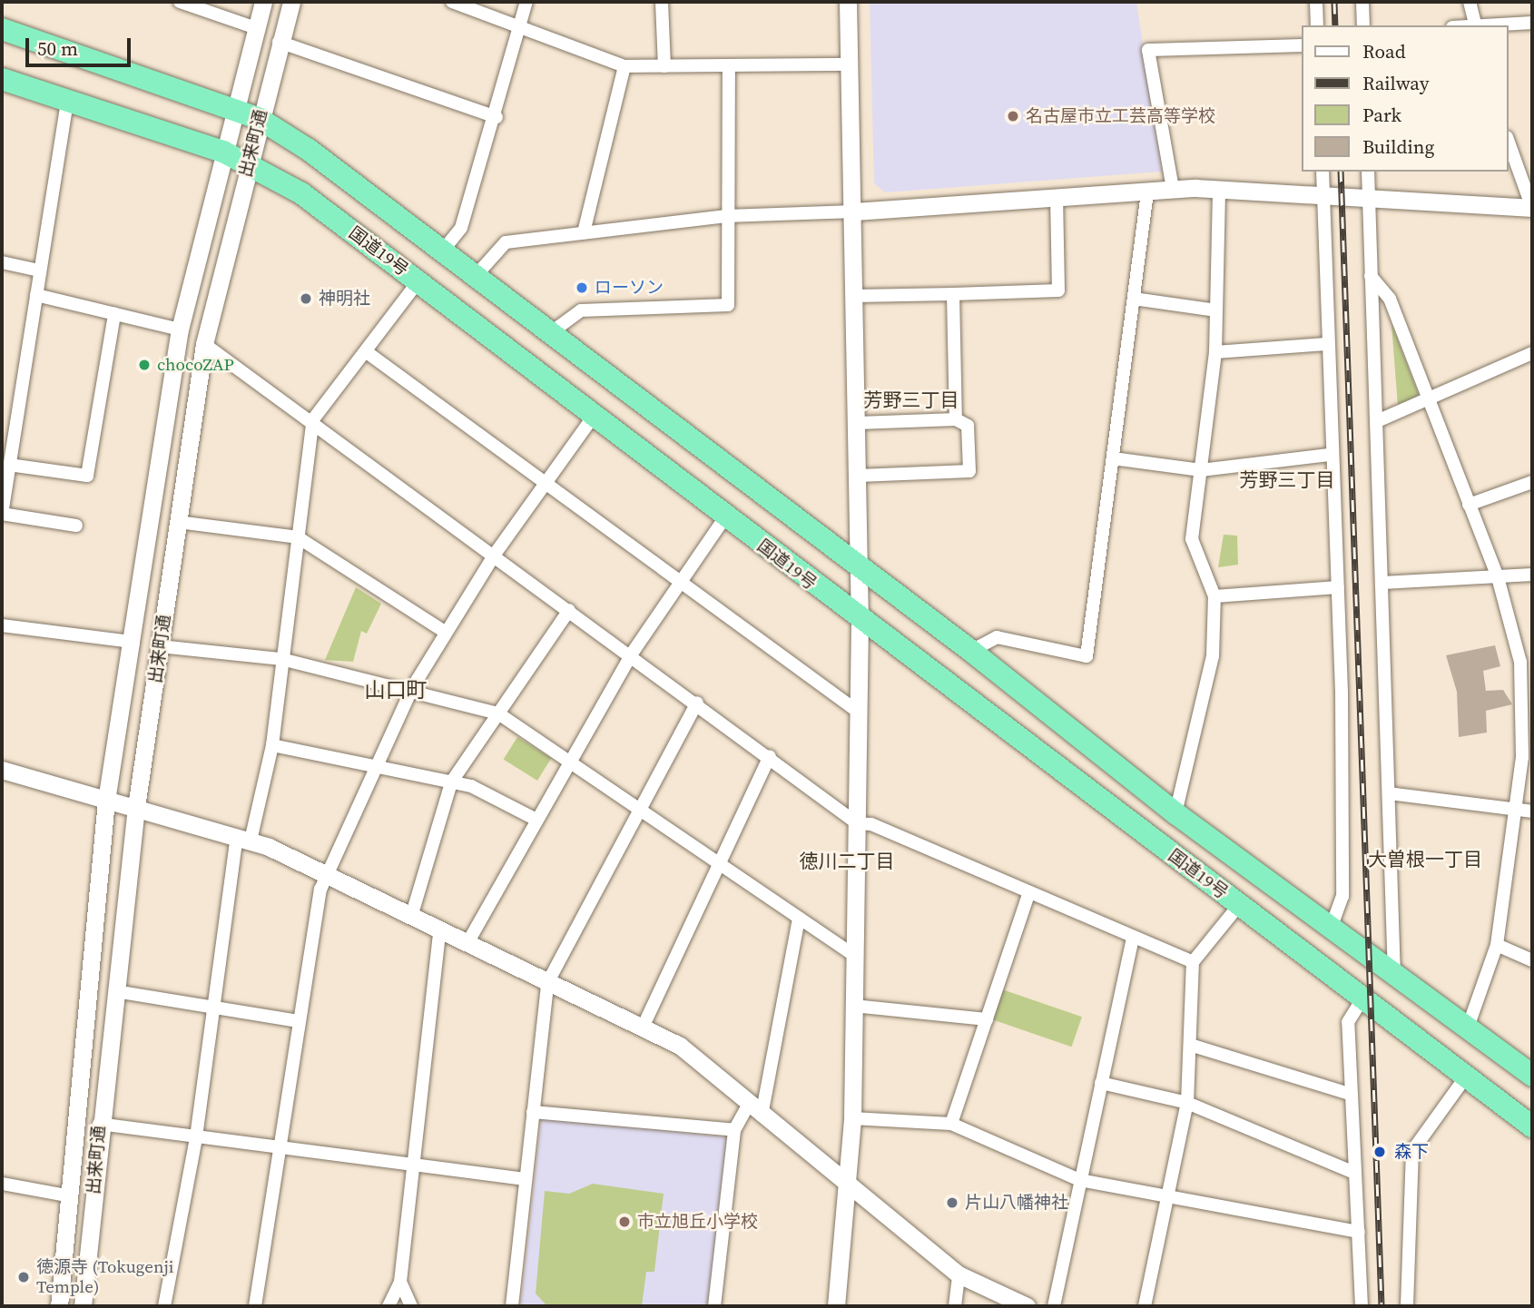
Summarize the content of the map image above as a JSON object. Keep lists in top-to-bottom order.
{
  "streets": {
    "highway": ["国道19号"],
    "street": ["出来町通"]
  },
  "crossings": [
    ["出来町通", "国道19号"]
  ],
  "districts": [
    "芳野三丁目",
    "芳野三丁目",
    "山口町",
    "大曽根一丁目",
    "徳川二丁目"
  ],
  "places": [
    "名古屋市立工芸高等学校",
    "ローソン",
    "神明社",
    "chocoZAP",
    "森下",
    "片山八幡神社",
    "市立旭丘小学校",
    "徳源寺 (Tokugenji Temple)"
  ],
  "legend": [
    "Road",
    "Railway",
    "Park",
    "Building"
  ],
  "scale_bar": "50 m"
}
